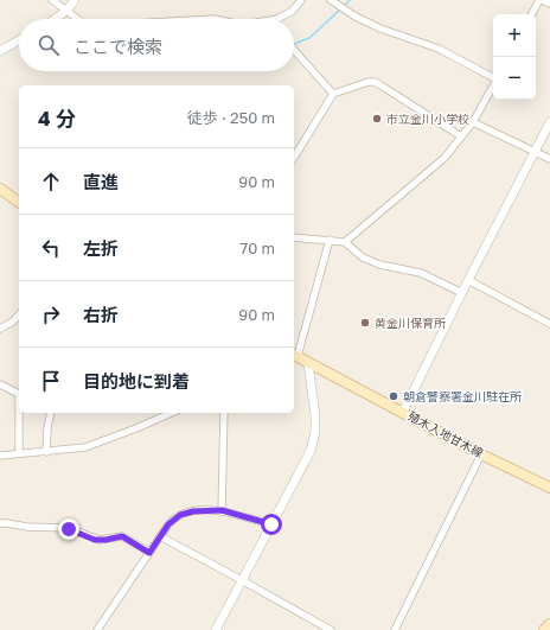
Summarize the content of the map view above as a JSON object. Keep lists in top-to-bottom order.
{
  "streets": {
    "main road": ["殖木入地甘木線"]
  },
  "places": ["市立金川小学校", "黄金川保育所", "朝倉警察署金川駐在所"],
  "page": {
    "map_buttons": ["+", "−"],
    "search": "ここで検索",
    "heading": ["4 分", "徒歩 · 250 m"],
    "list": [
      ["直進", "90 m"],
      ["左折", "70 m"],
      ["右折", "90 m"],
      "目的地に到着"
    ]
  }
}
